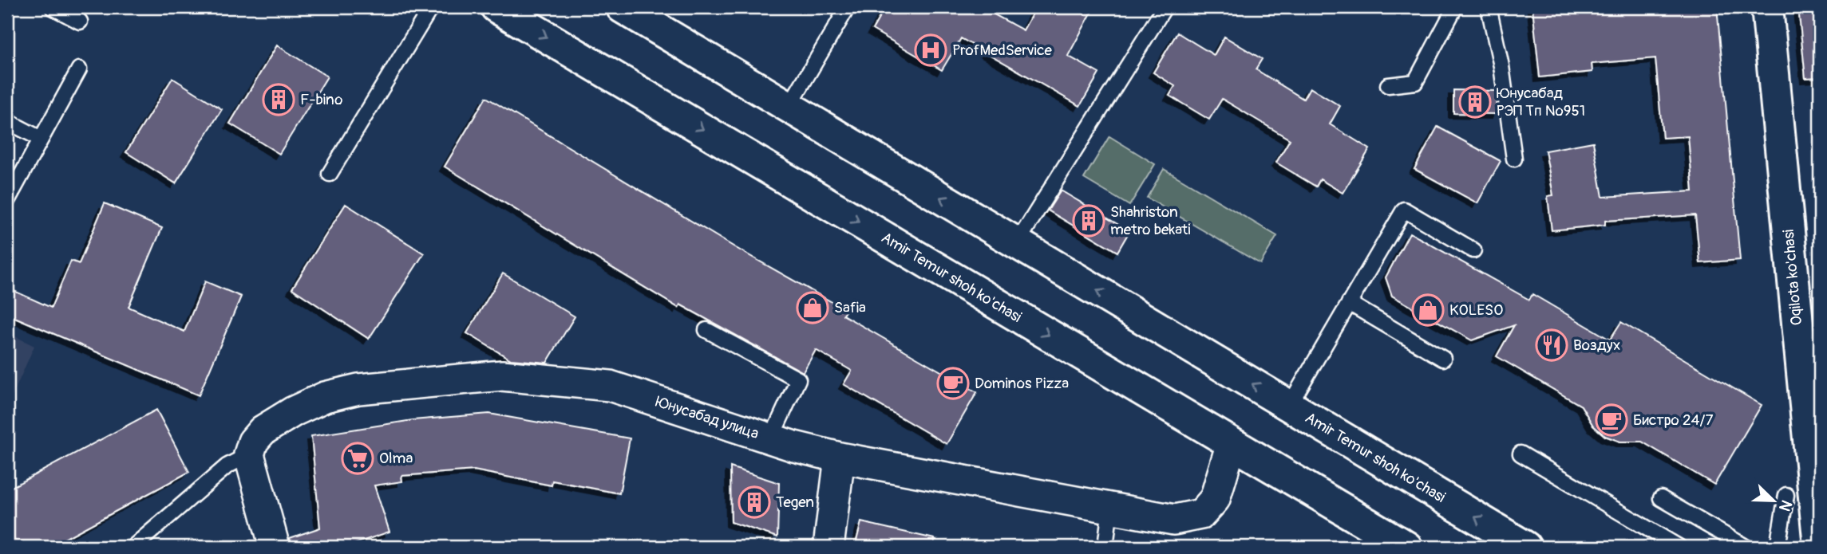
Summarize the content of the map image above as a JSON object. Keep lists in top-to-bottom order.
{
  "streets": {
    "main road": ["Amir Temur shoh ko'chasi", "Oqilota ko'chasi"],
    "street": ["Юнусабад улица"]
  },
  "crossings": [
    ["Amir Temur shoh ko'chasi", "Юнусабад улица"]
  ],
  "places": {
    "hospital": ["ProfMedService"],
    "building": [
      "F-bino",
      "Юнусабад РЭП Тп №951",
      "Shahriston metro bekati",
      "Tegen"
    ],
    "shop": ["Safia", "KOLESO"],
    "restaurant": ["Воздух"],
    "cafe": ["Dominos Pizza", "Бистро 24/7"],
    "supermarket": ["Olma"]
  },
  "north": "bottom right"
}
